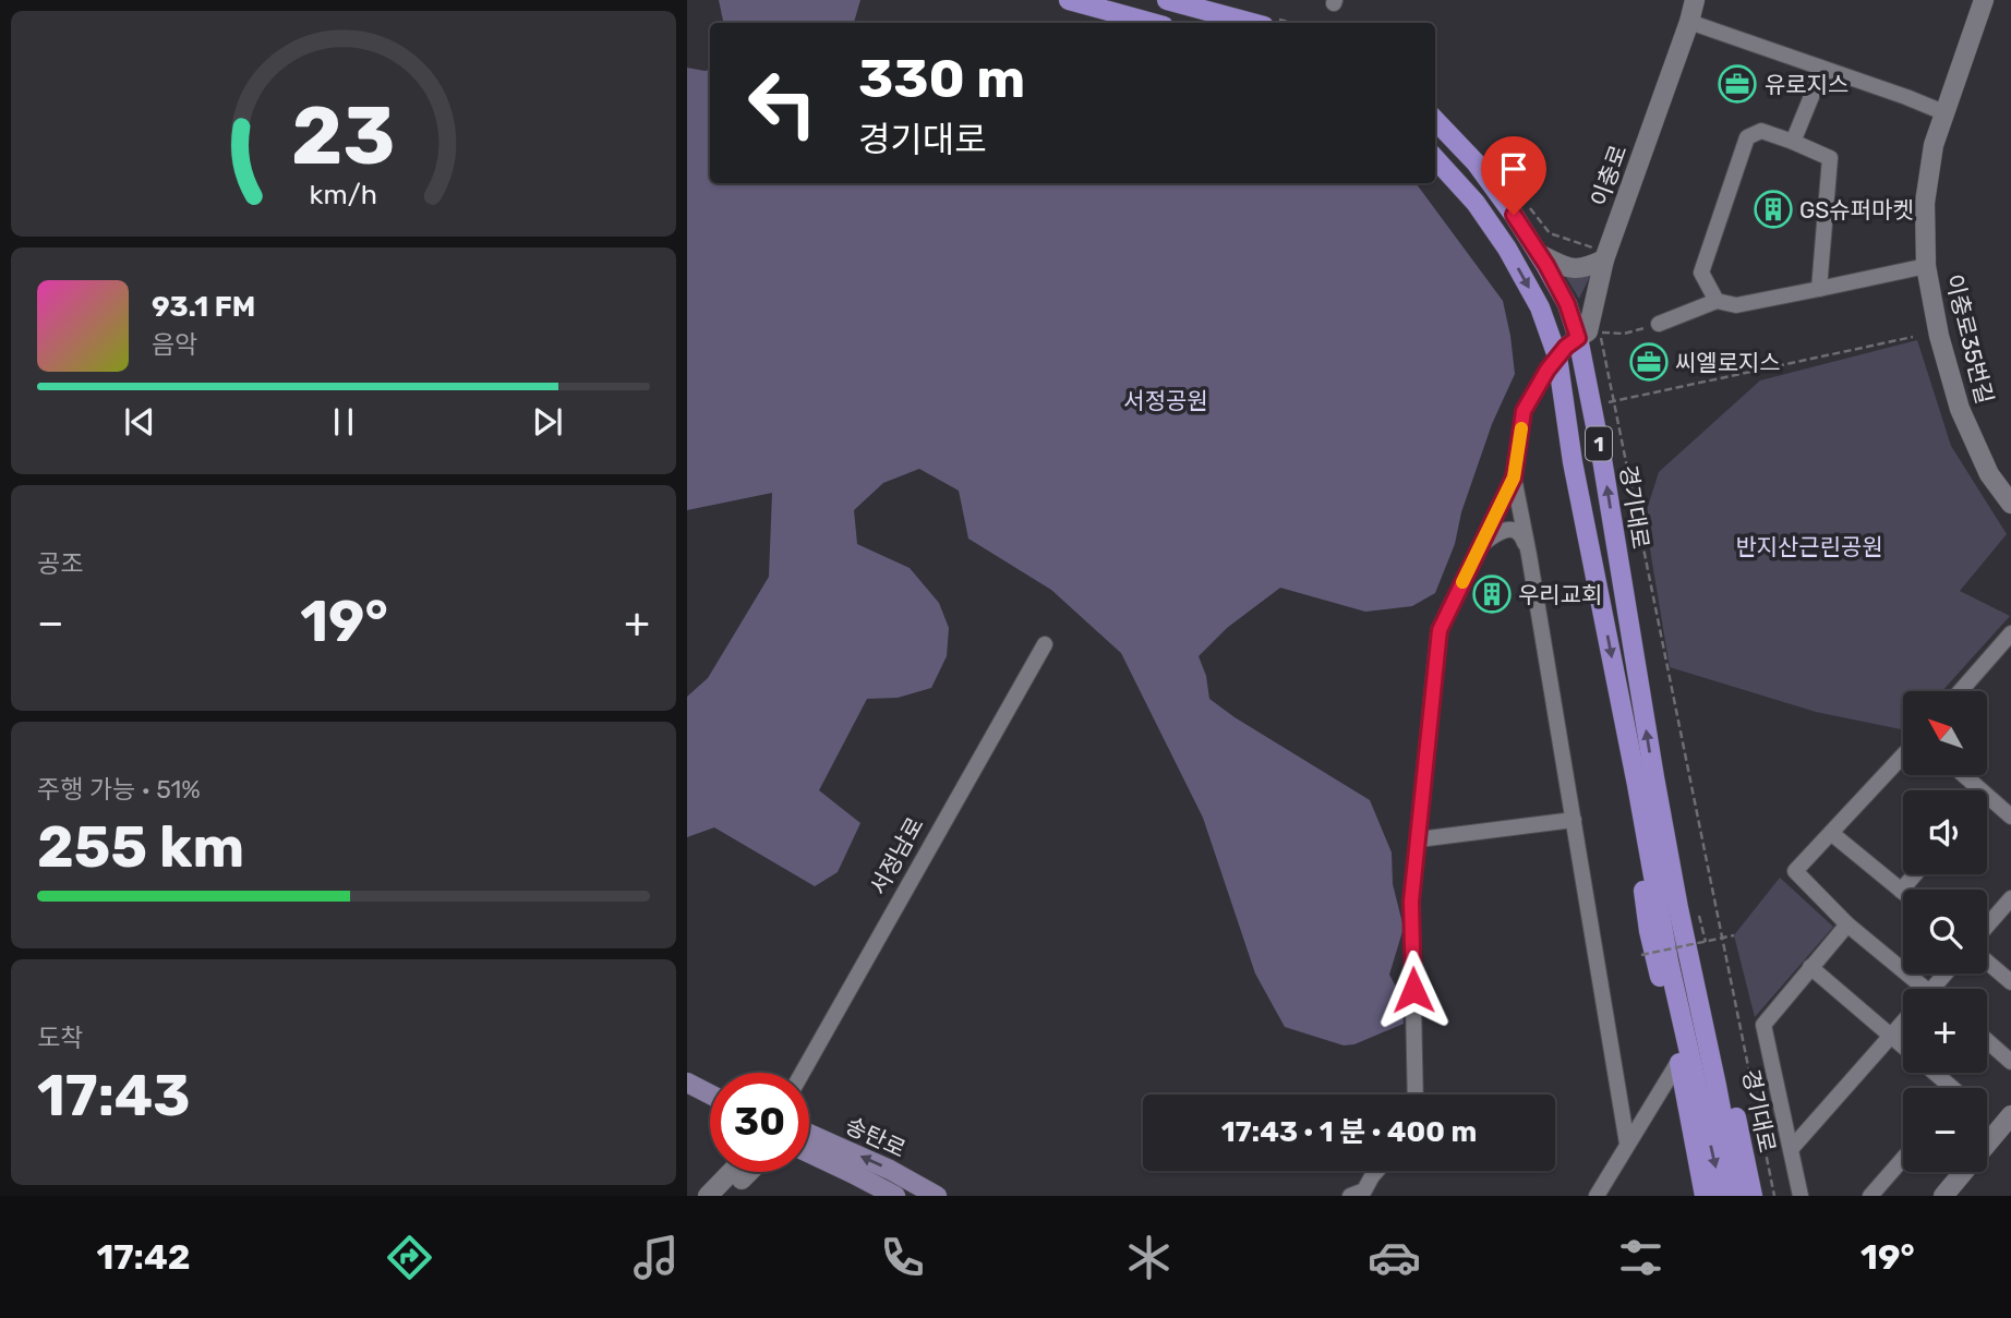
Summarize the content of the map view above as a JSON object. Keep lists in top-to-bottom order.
{
  "streets": {
    "main road": ["1", "경기대로", "송탄로"],
    "street": ["이충로", "이충로35번길", "서정남로"]
  },
  "crossings": [
    ["이충로", "경기대로"]
  ],
  "parks": ["서정공원", "반지산근린공원"],
  "places": {
    "office": ["유로지스", "씨엘로지스"],
    "building": ["GS슈퍼마켓", "우리교회"]
  },
  "north": "top left",
  "page": {
    "turn": ["330 m", "경기대로"],
    "song": ["93.1 FM", "음악"],
    "tile": [
      "공조",
      ["주행 가능 · 51%", "255 km"],
      ["도착", "17:43"]
    ],
    "heat": ["−", "19°", "+"],
    "map_buttons": ["+", "−"],
    "limit": "30",
    "trip": "17:43 · 1 분 · 400 m",
    "tabs": ["17:42", "19°"],
    "gauge": ["23", "km/h"]
  }
}
